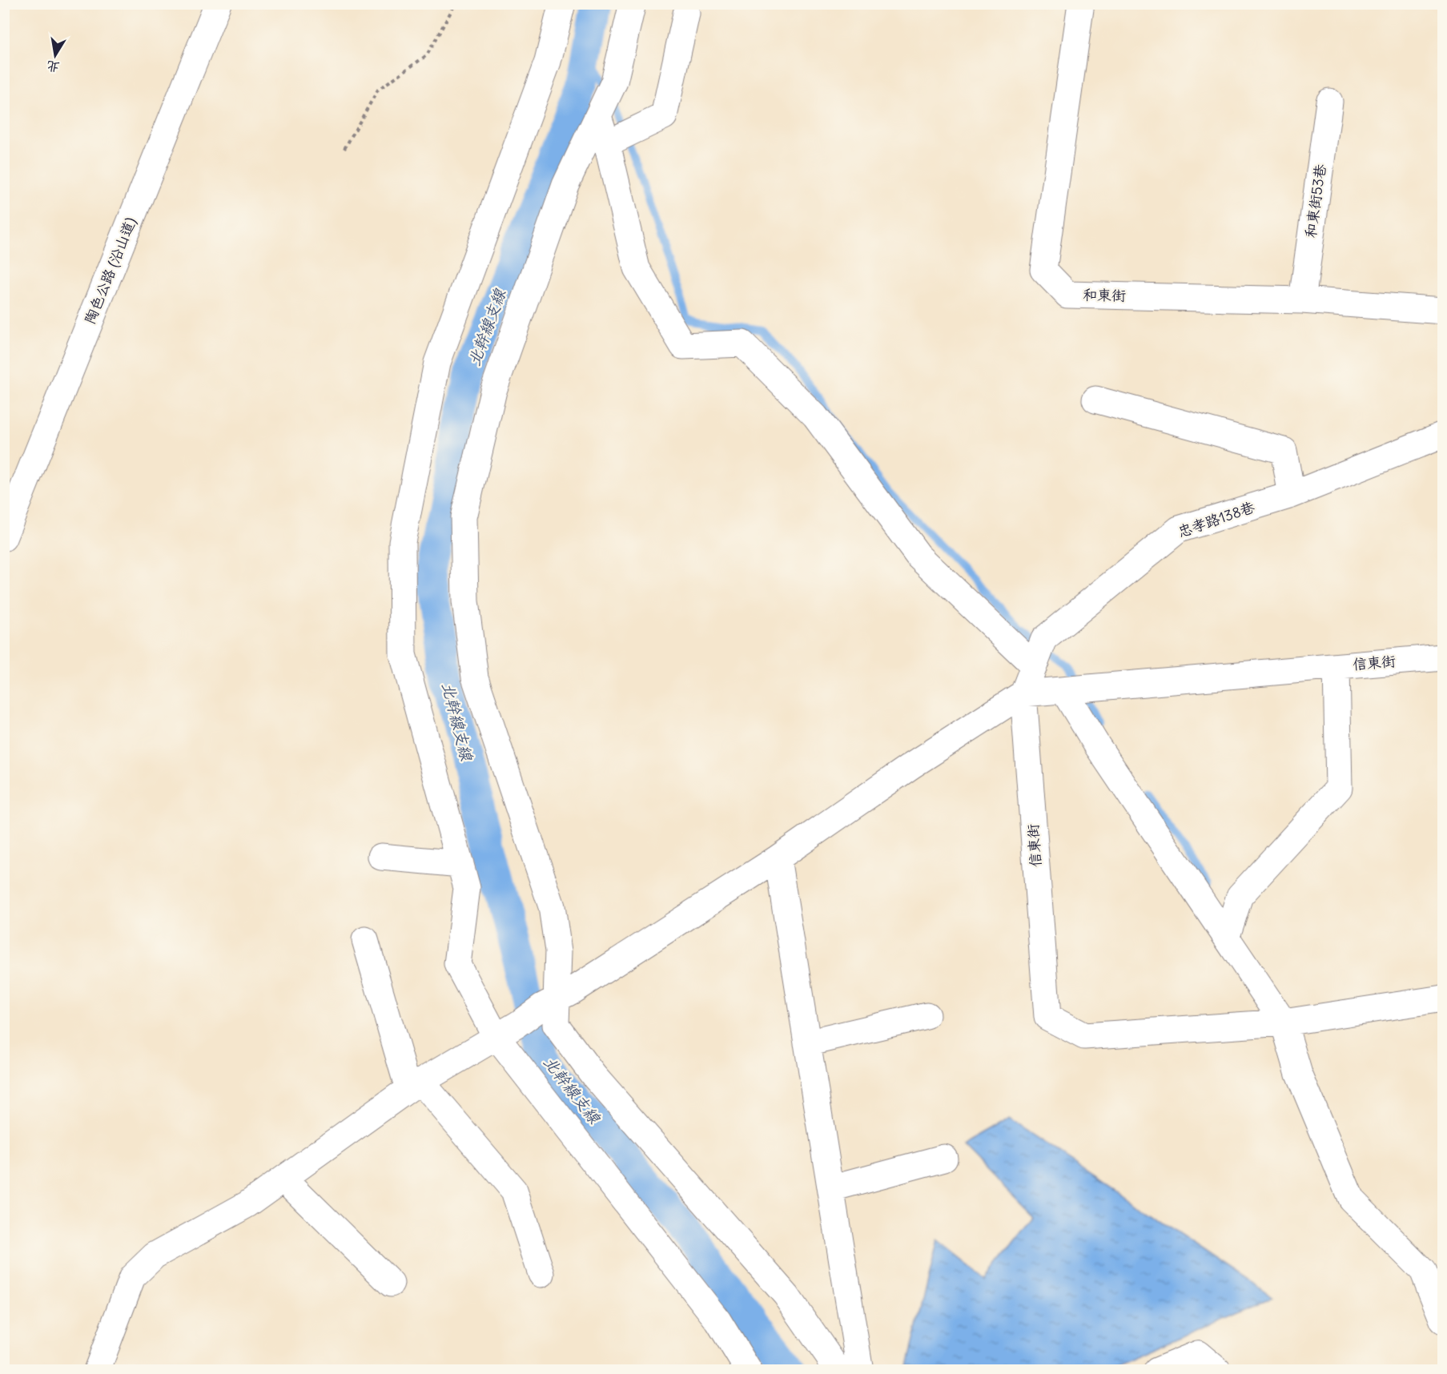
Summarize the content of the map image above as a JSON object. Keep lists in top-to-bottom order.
{
  "streets": {
    "street": [
      "和東街53巷",
      "陶色公路 (沿山道)",
      "和東街",
      "忠孝路138巷",
      "信東街"
    ]
  },
  "crossings": [
    ["和東街53巷", "和東街"],
    ["忠孝路138巷", "信東街"]
  ],
  "water": ["北幹線支線"],
  "north": "bottom"
}
